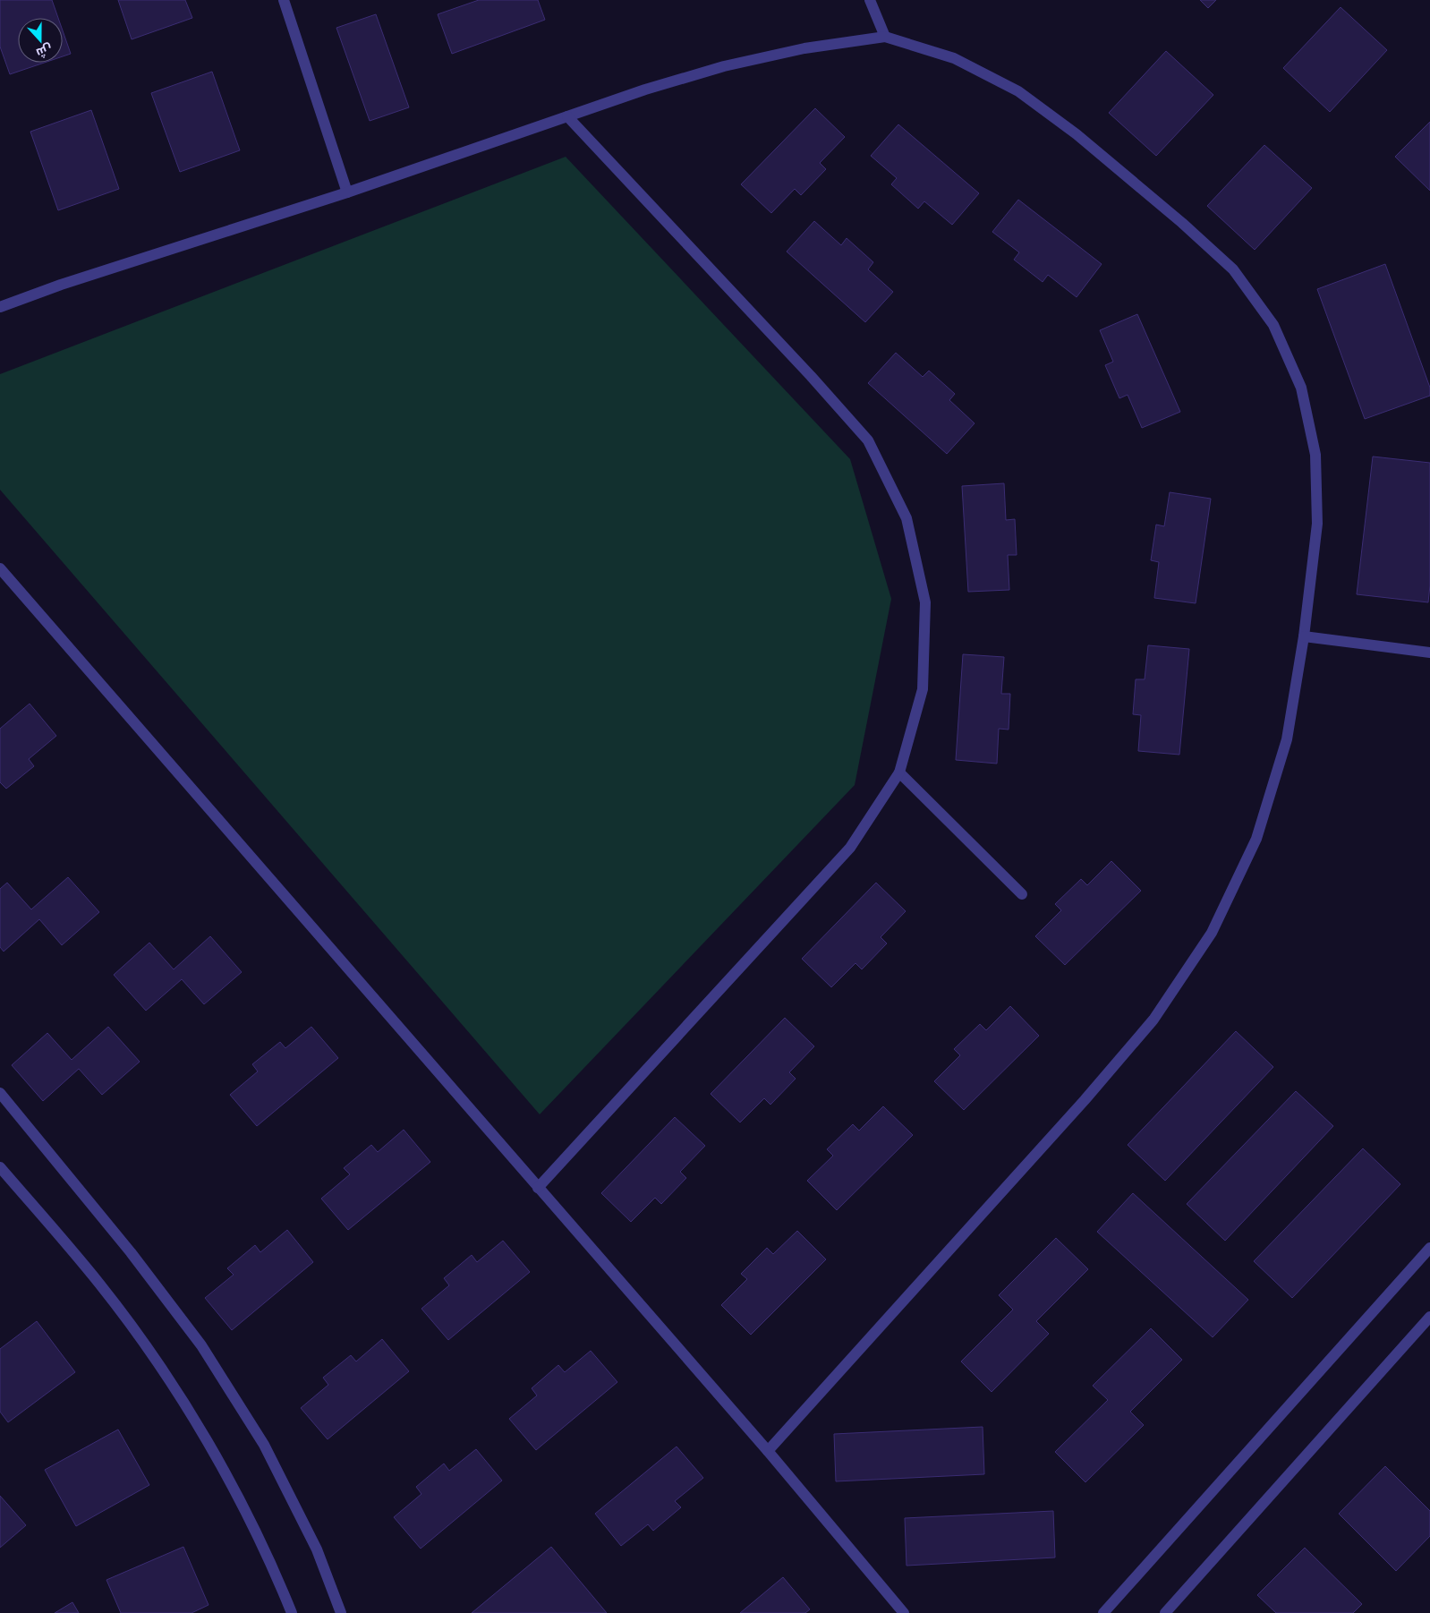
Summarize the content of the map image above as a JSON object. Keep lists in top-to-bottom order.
{
  "north": "bottom"
}
